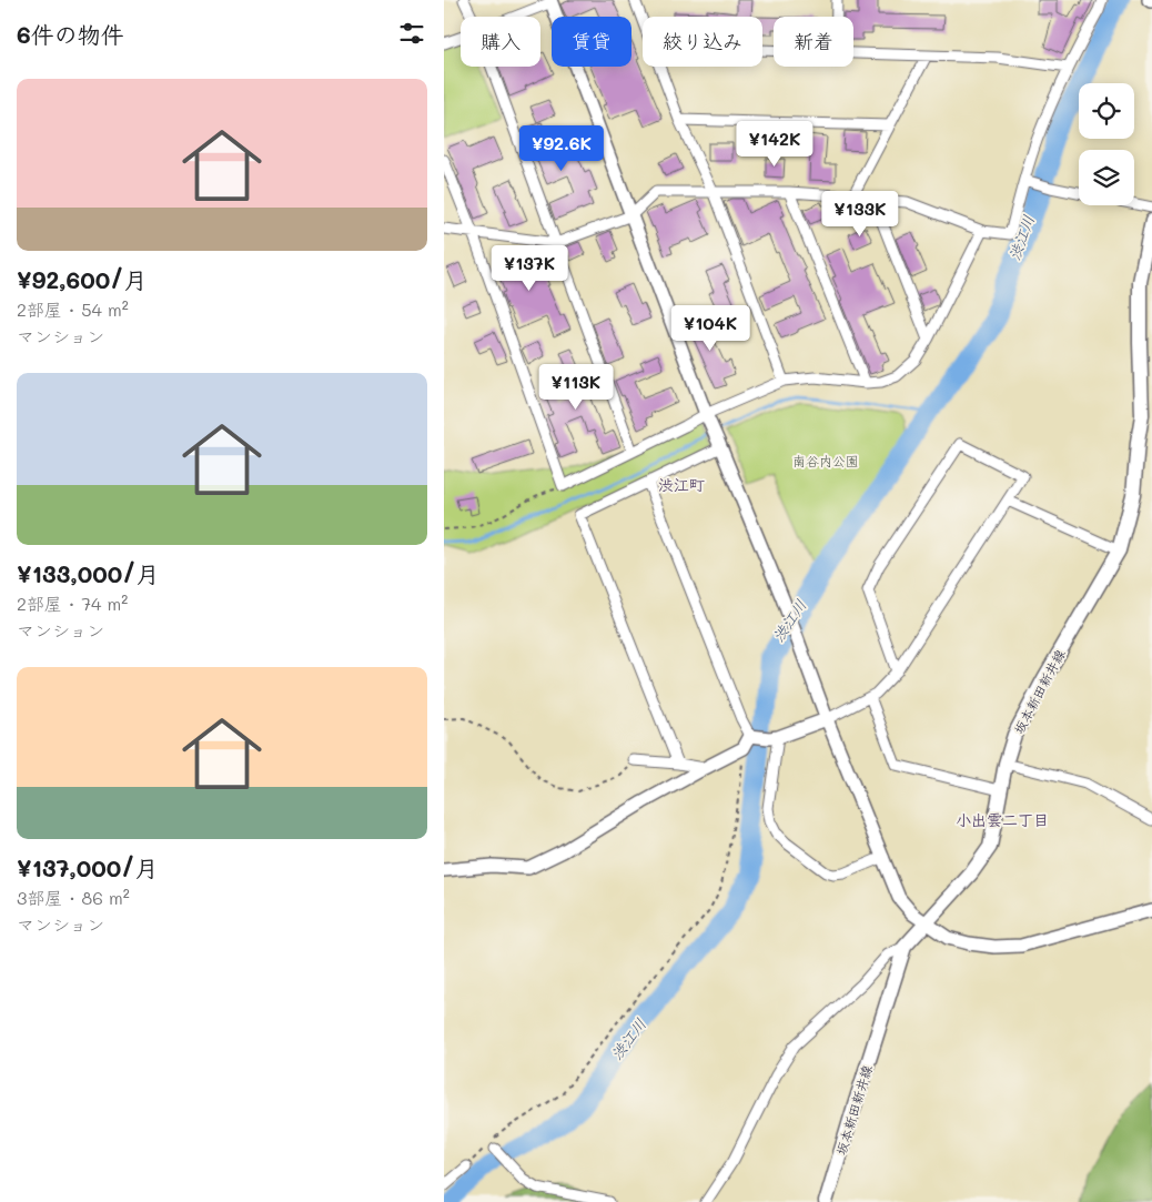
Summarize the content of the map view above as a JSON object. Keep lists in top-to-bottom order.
{
  "streets": {
    "main road": ["坂本新田新井線"]
  },
  "districts": ["渋江町", "小出雲二丁目"],
  "water": ["渋江川"],
  "parks": ["南谷内公園"],
  "page": {
    "heading": "6件の物件",
    "chip": [
      "購入",
      "賃貸",
      "絞り込み",
      "新着"
    ],
    "list": [
      {
        "name": "¥92,600/月",
        "note": "2部屋 · 54 m² · マンション"
      },
      {
        "name": "¥133,000/月",
        "note": "2部屋 · 74 m² · マンション"
      },
      {
        "name": "¥137,000/月",
        "note": "3部屋 · 86 m² · マンション"
      }
    ],
    "price": [
      "¥142K",
      "¥92.6K",
      "¥133K",
      "¥137K",
      "¥104K",
      "¥113K"
    ]
  }
}
